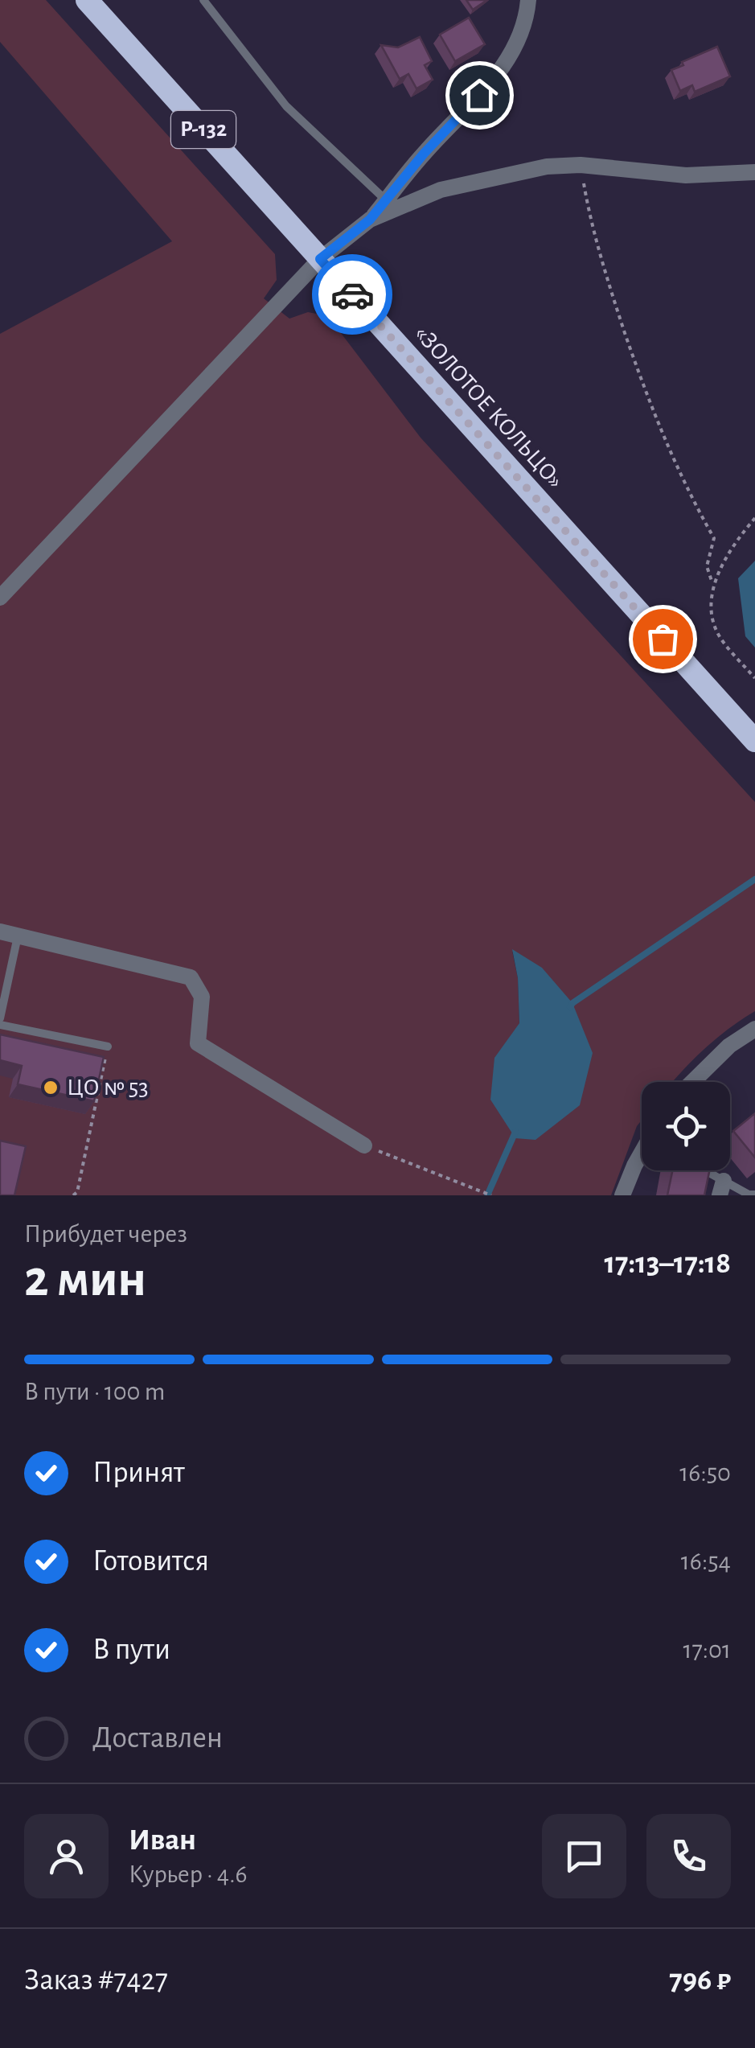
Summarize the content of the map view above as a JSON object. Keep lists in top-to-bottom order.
{
  "streets": {
    "highway": ["Р-132", "«ЗОЛОТОЕ КОЛЬЦО»"]
  },
  "places": ["ЦО № 53"],
  "page": {
    "heading": ["2 мин", "Прибудет через", "17:13–17:18"],
    "panel": [
      "Иван",
      "Курьер · 4.6",
      "Заказ #7427",
      "796 ₽"
    ],
    "bar": "В пути · 100 m",
    "list": [
      ["Принят", "16:50"],
      ["Готовится", "16:54"],
      ["В пути", "17:01"],
      "Доставлен"
    ]
  }
}
